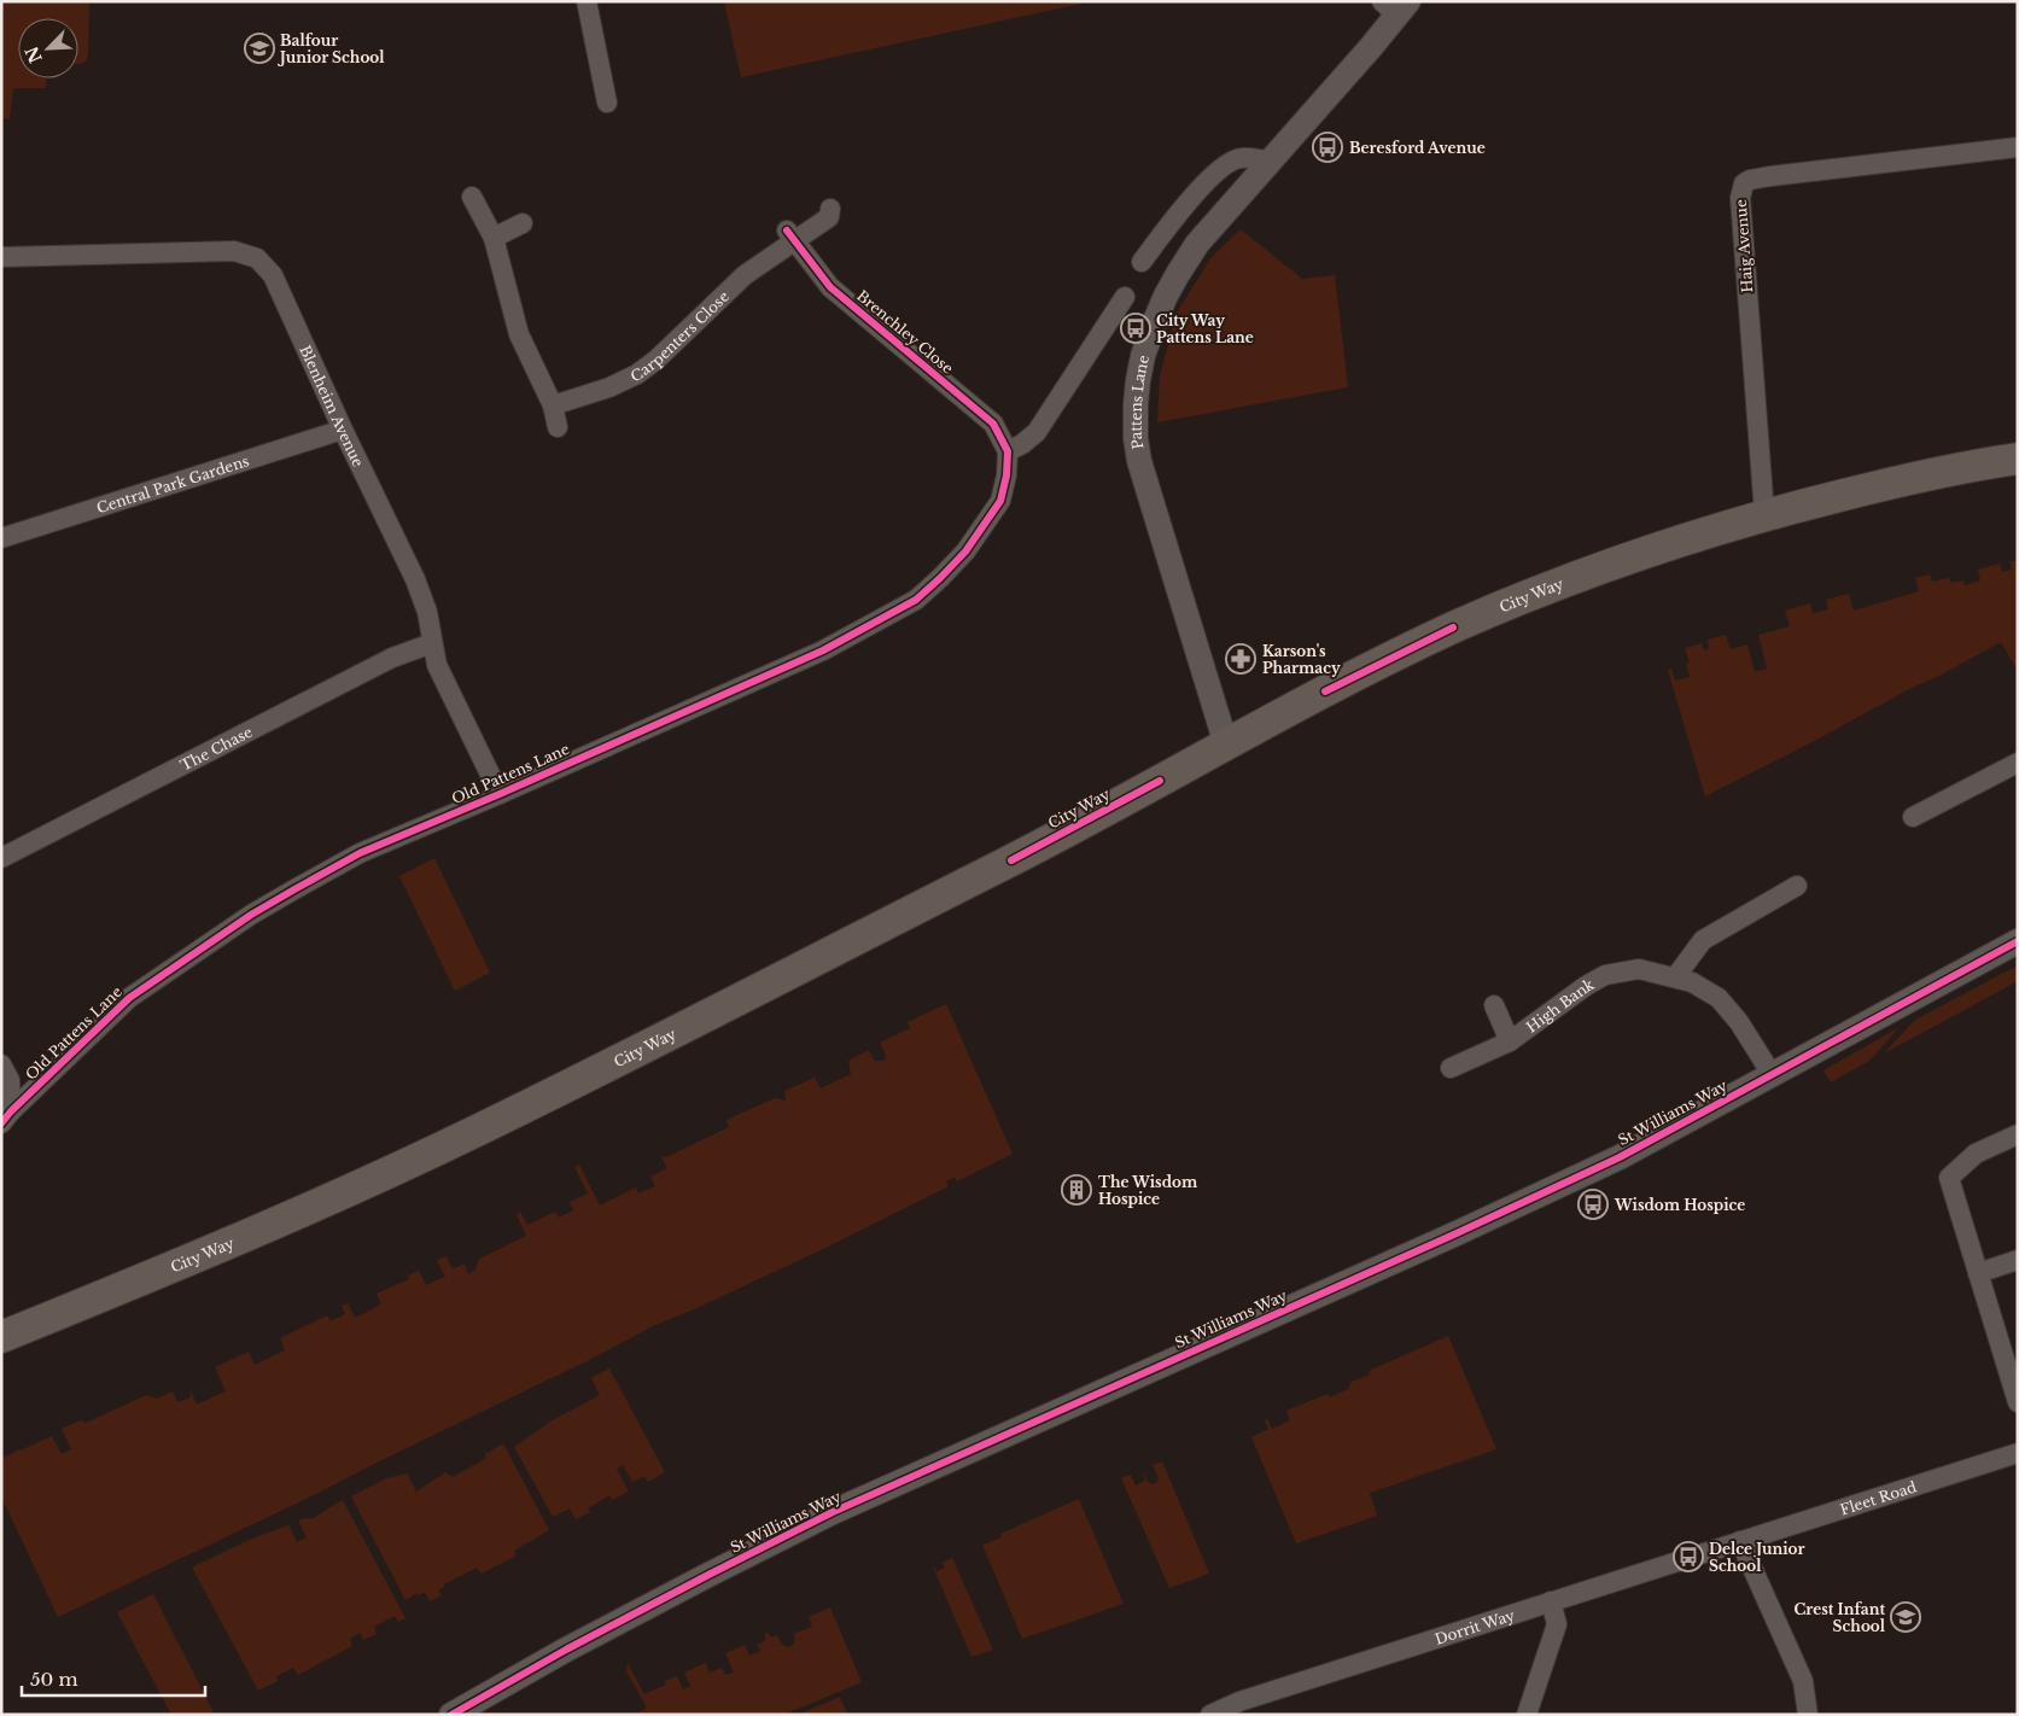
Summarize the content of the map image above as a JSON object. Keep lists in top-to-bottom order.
{
  "streets": {
    "main road": ["City Way"],
    "street": [
      "Haig Avenue",
      "Brenchley Close",
      "Carpenters Close",
      "Pattens Lane",
      "Blenheim Avenue",
      "Central Park Gardens",
      "The Chase",
      "Old Pattens Lane",
      "High Bank",
      "St Williams Way",
      "Fleet Road",
      "Dorrit Way"
    ]
  },
  "crossings": [
    ["Haig Avenue", "City Way"],
    ["Brenchley Close", "Carpenters Close"],
    ["Brenchley Close", "Old Pattens Lane"],
    ["Pattens Lane", "City Way"],
    ["Blenheim Avenue", "Central Park Gardens"],
    ["Blenheim Avenue", "The Chase"],
    ["Blenheim Avenue", "Old Pattens Lane"],
    ["High Bank", "St Williams Way"],
    ["Fleet Road", "Dorrit Way"]
  ],
  "places": {
    "school or university": ["Balfour Junior School", "Crest Infant School"],
    "bus stop": [
      "Beresford Avenue",
      "City Way Pattens Lane",
      "Wisdom Hospice",
      "Delce Junior School"
    ],
    "pharmacy": ["Karson's Pharmacy"],
    "building": ["The Wisdom Hospice"]
  },
  "scale_bar": "50 m",
  "north": "bottom left"
}
